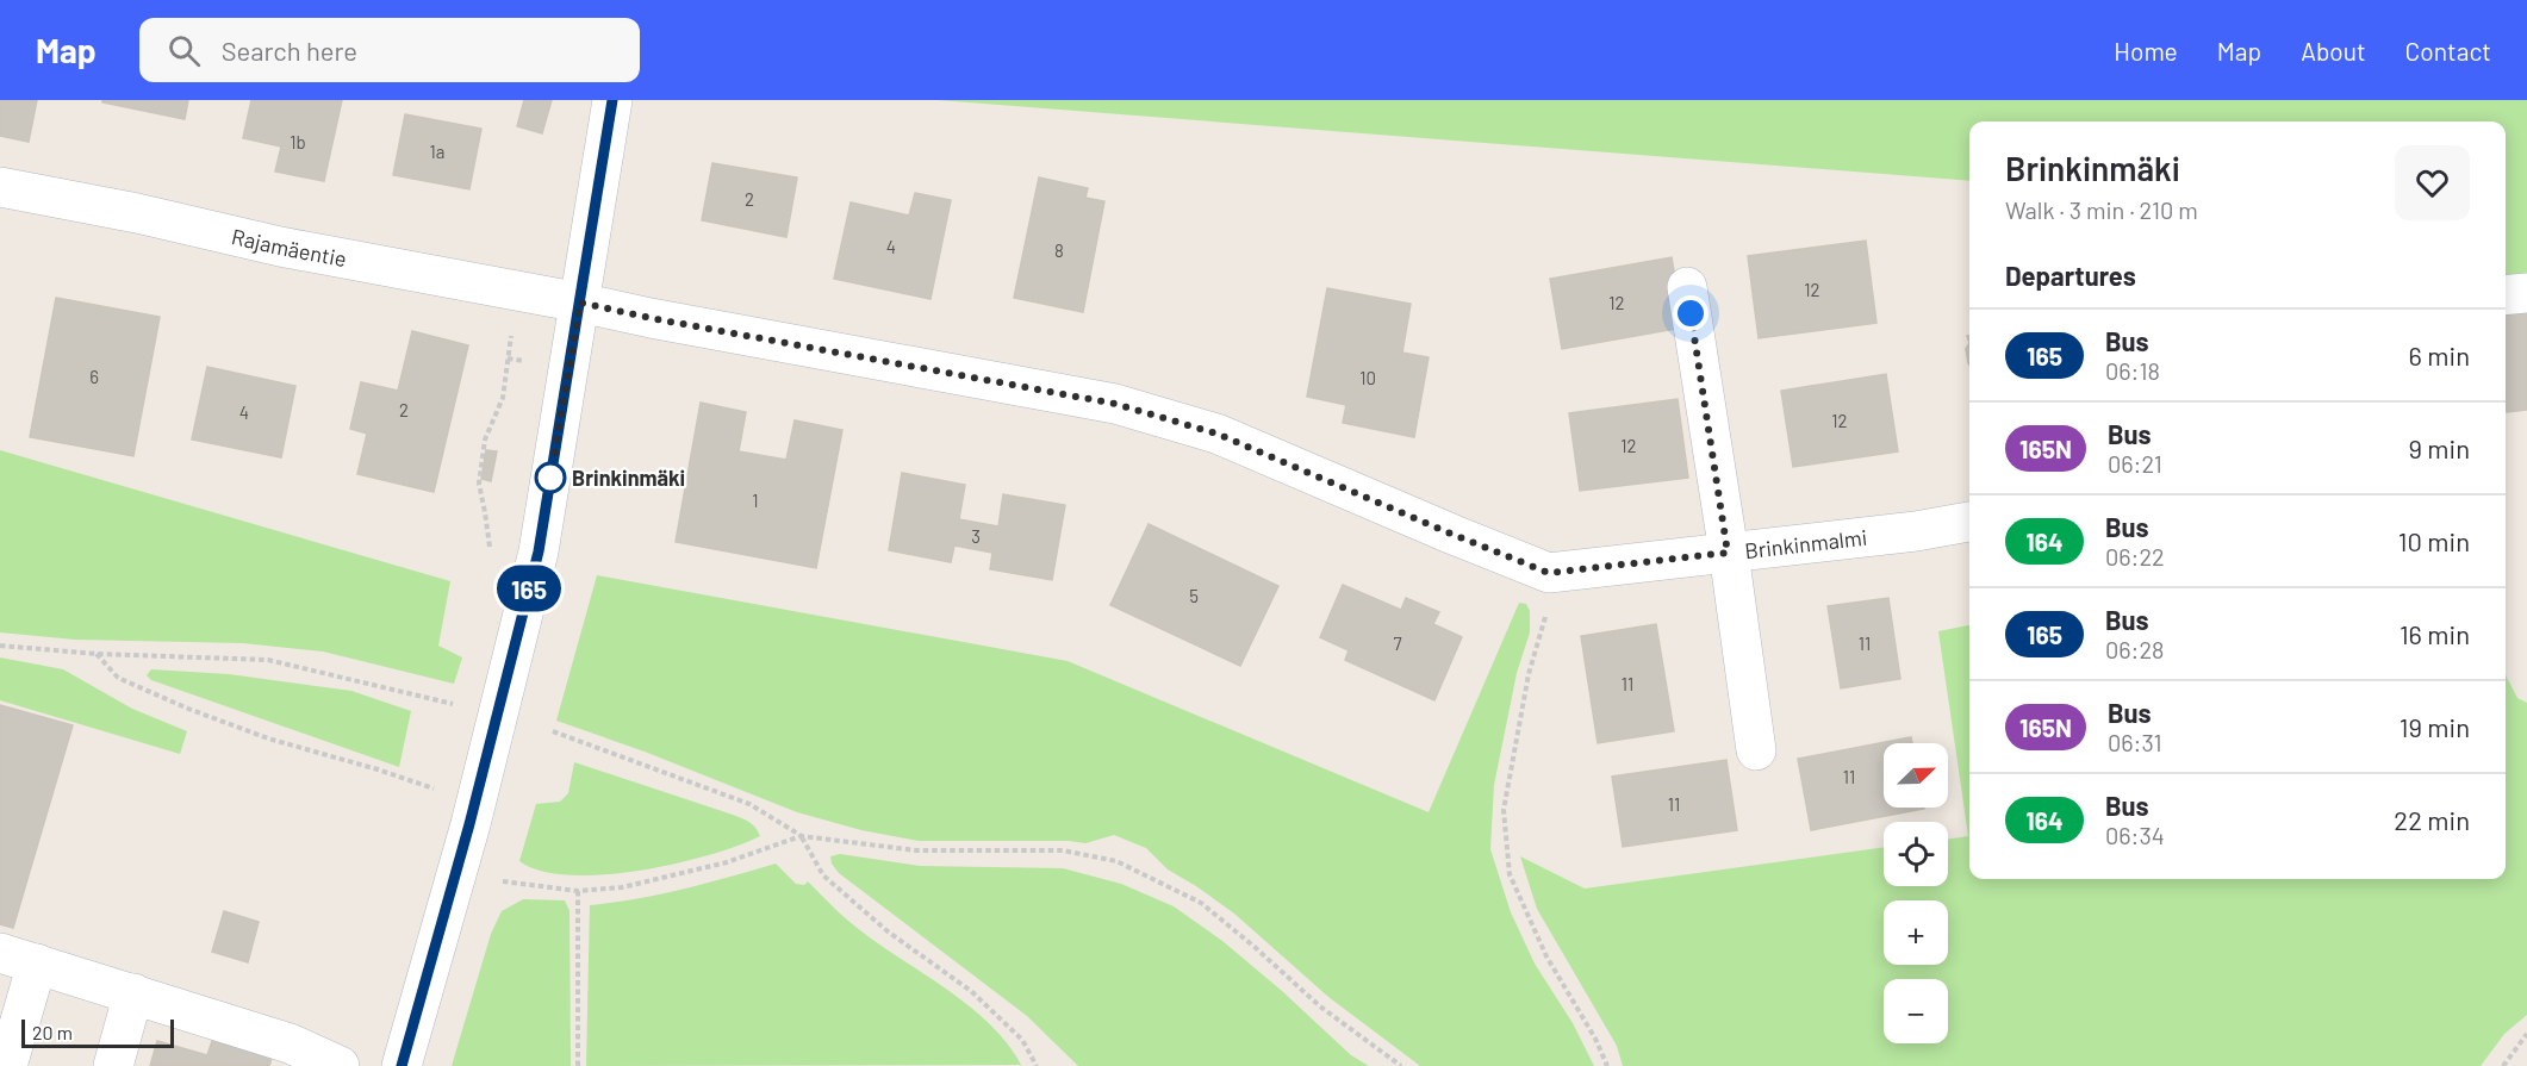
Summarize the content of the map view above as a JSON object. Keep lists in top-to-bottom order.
{
  "streets": {
    "street": ["Rajamäentie", "Brinkinmalmi"]
  },
  "crossings": [
    ["Rajamäentie", "Brinkinmalmi"]
  ],
  "places": ["Brinkinmäki"],
  "lines": ["bus line 165"],
  "house_numbers": [
    "1b",
    "1a",
    "2",
    "4",
    "8",
    "12",
    "12",
    "6",
    "10",
    "2",
    "4",
    "12",
    "12",
    "1",
    "3",
    "5",
    "7",
    "11",
    "11",
    "11",
    "11"
  ],
  "scale_bar": "20 m",
  "north": "top right",
  "page": {
    "header": "Map",
    "search": "Search here",
    "nav": [
      "Home",
      "Map",
      "About",
      "Contact"
    ],
    "on_map": "165",
    "heading": [
      ["Brinkinmäki", "Walk · 3 min · 210 m"],
      "Departures"
    ],
    "list": [
      {
        "mark": "165",
        "name": "Bus",
        "note": "06:18",
        "value": "6 min"
      },
      {
        "mark": "165N",
        "name": "Bus",
        "note": "06:21",
        "value": "9 min"
      },
      {
        "mark": "164",
        "name": "Bus",
        "note": "06:22",
        "value": "10 min"
      },
      {
        "mark": "165",
        "name": "Bus",
        "note": "06:28",
        "value": "16 min"
      },
      {
        "mark": "165N",
        "name": "Bus",
        "note": "06:31",
        "value": "19 min"
      },
      {
        "mark": "164",
        "name": "Bus",
        "note": "06:34",
        "value": "22 min"
      }
    ],
    "map_buttons": ["+", "−"],
    "scale": "20 m"
  }
}
